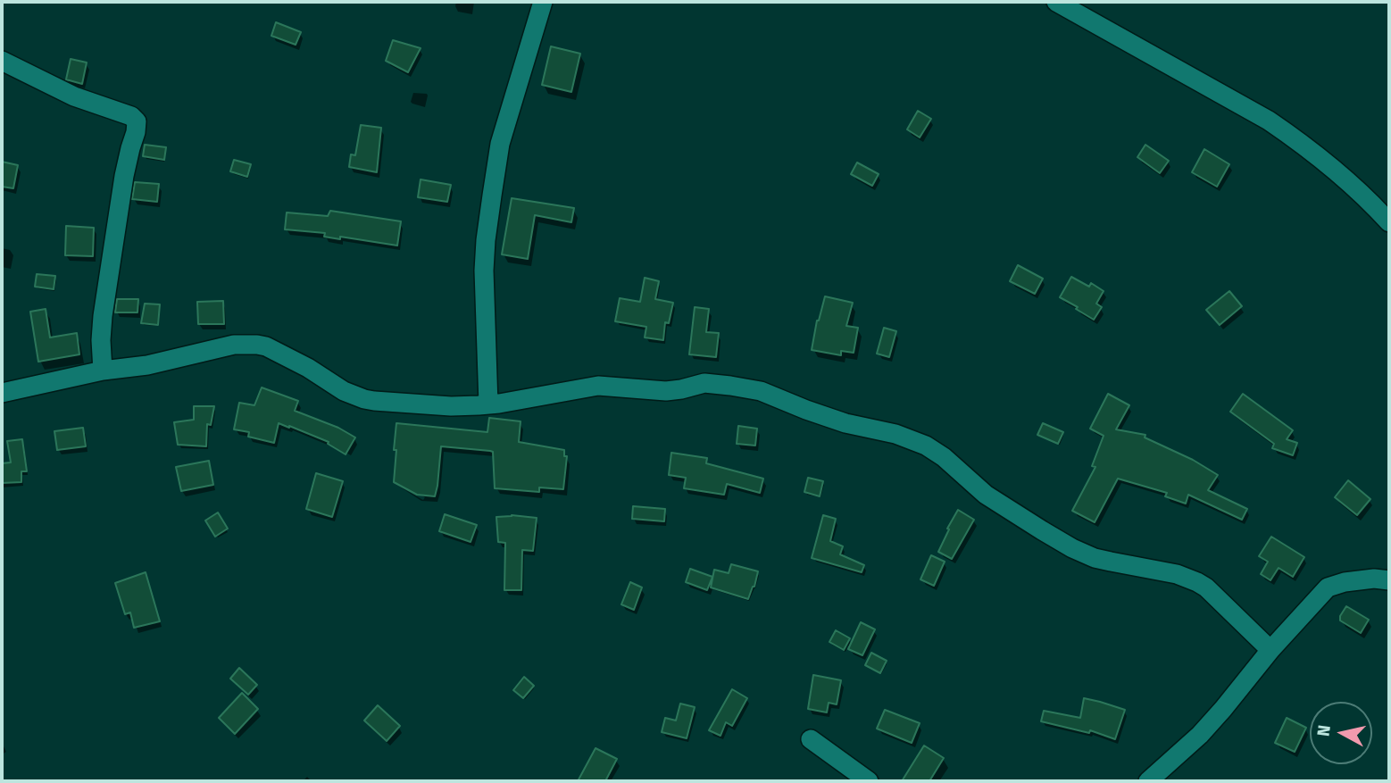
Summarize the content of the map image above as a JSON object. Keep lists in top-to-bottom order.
{
  "north": "left"
}
